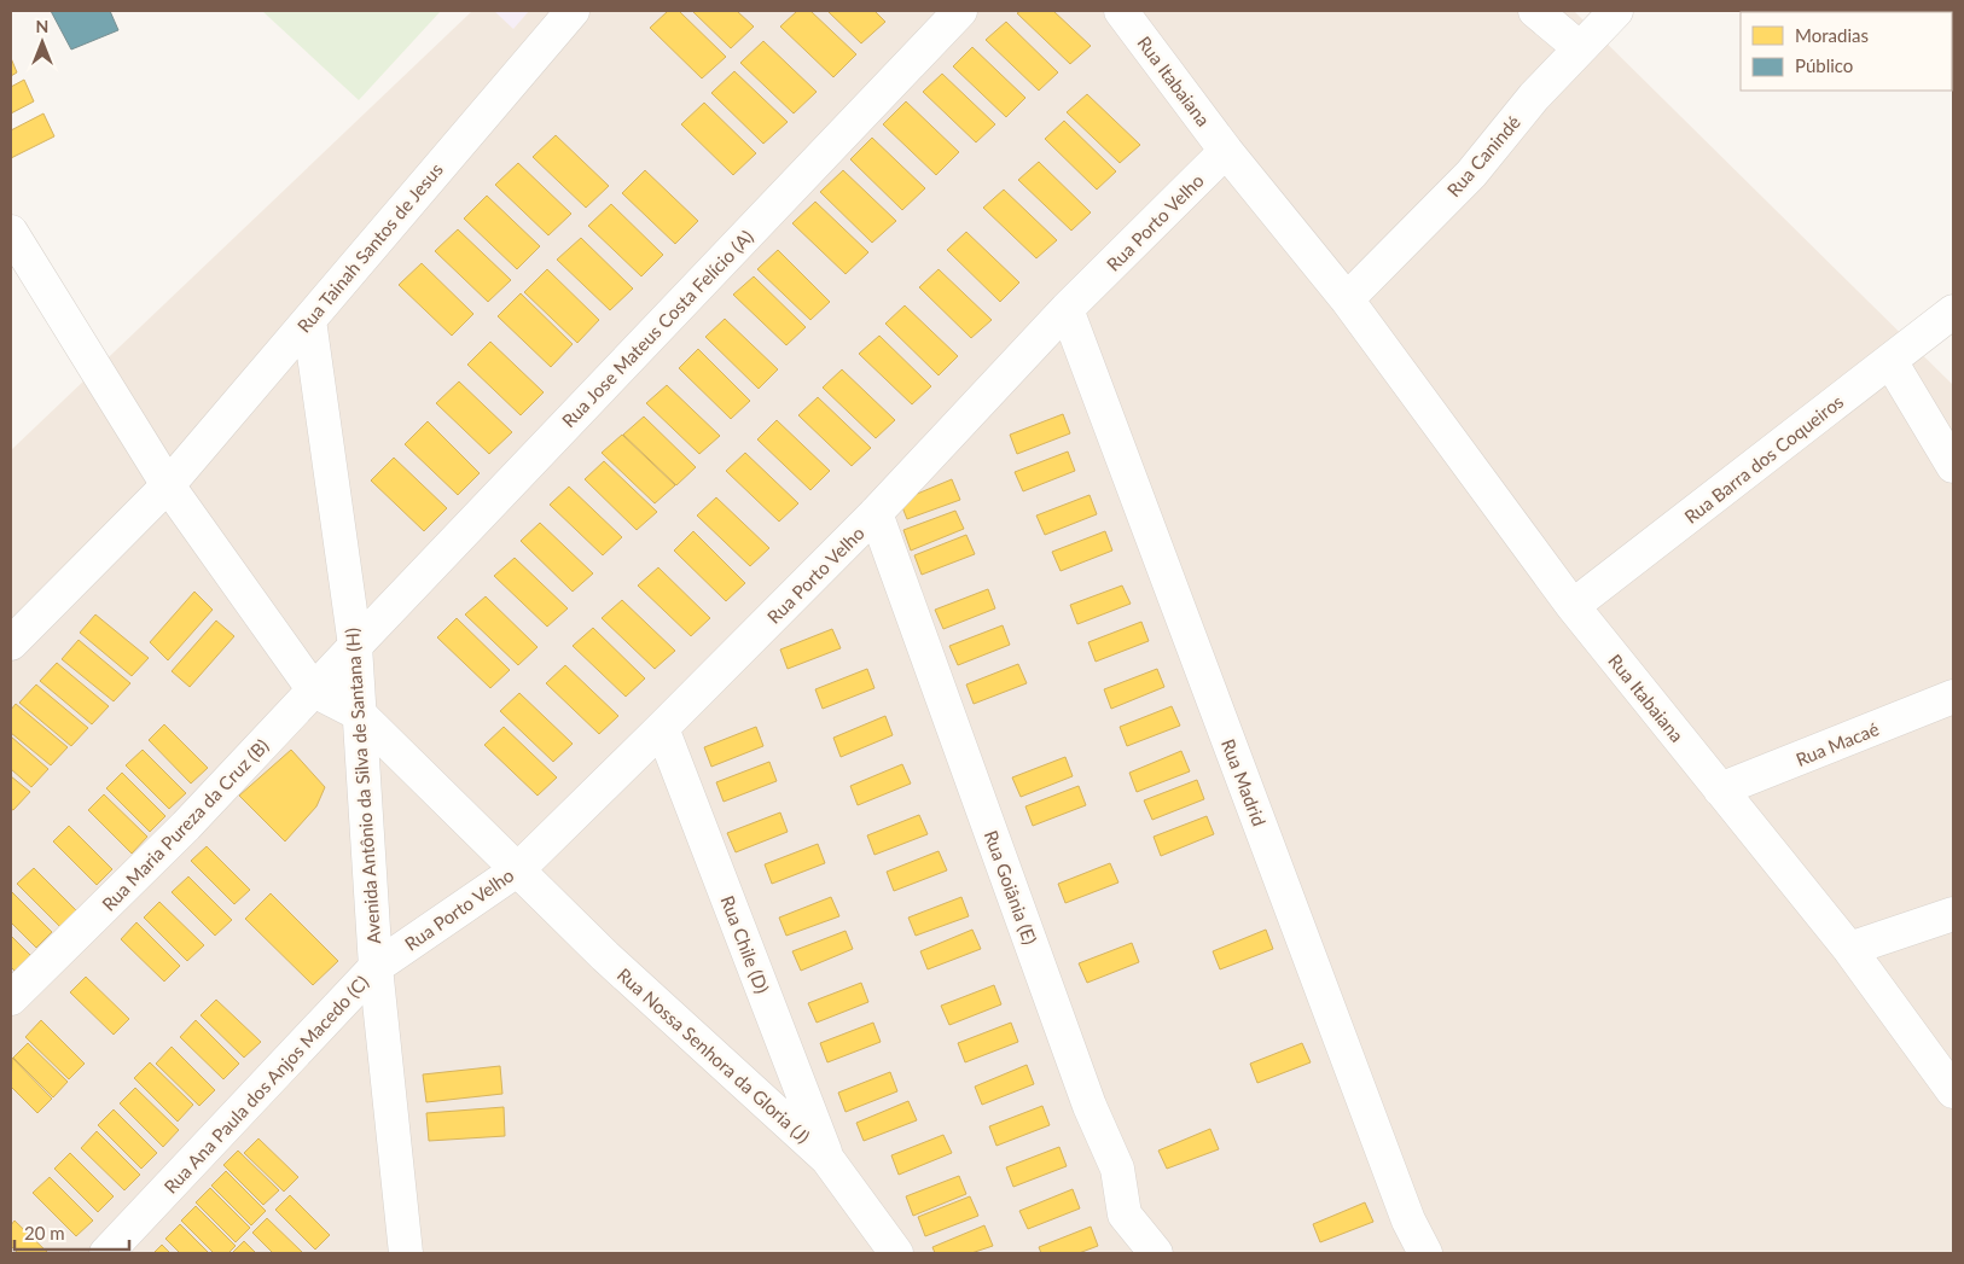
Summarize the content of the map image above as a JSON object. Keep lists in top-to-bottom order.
{
  "streets": {
    "street": [
      "Rua Itabaiana",
      "Rua Canindé",
      "Rua Porto Velho",
      "Rua Tainah Santos de Jesus",
      "Rua Jose Mateus Costa Felício (A)",
      "Rua Barra dos Coqueiros",
      "Rua Macaé",
      "Rua Madrid",
      "Avenida Antônio da Silva de Santana (H)",
      "Rua Maria Pureza da Cruz (B)",
      "Rua Goiânia (E)",
      "Rua Chile (D)",
      "Rua Nossa Senhora da Gloria (J)",
      "Rua Ana Paula dos Anjos Macedo (C)"
    ]
  },
  "crossings": [
    ["Rua Itabaiana", "Rua Canindé"],
    ["Rua Itabaiana", "Rua Porto Velho"],
    ["Rua Itabaiana", "Rua Barra dos Coqueiros"],
    ["Rua Itabaiana", "Rua Macaé"],
    ["Rua Porto Velho", "Rua Madrid"],
    ["Rua Porto Velho", "Avenida Antônio da Silva de Santana (H)"],
    ["Rua Porto Velho", "Rua Goiânia (E)"],
    ["Rua Porto Velho", "Rua Chile (D)"],
    ["Rua Porto Velho", "Rua Nossa Senhora da Gloria (J)"],
    ["Rua Porto Velho", "Rua Ana Paula dos Anjos Macedo (C)"],
    ["Rua Tainah Santos de Jesus", "Avenida Antônio da Silva de Santana (H)"],
    ["Rua Jose Mateus Costa Felício (A)", "Avenida Antônio da Silva de Santana (H)"],
    ["Rua Jose Mateus Costa Felício (A)", "Rua Maria Pureza da Cruz (B)"],
    ["Avenida Antônio da Silva de Santana (H)", "Rua Maria Pureza da Cruz (B)"],
    ["Avenida Antônio da Silva de Santana (H)", "Rua Nossa Senhora da Gloria (J)"],
    ["Avenida Antônio da Silva de Santana (H)", "Rua Ana Paula dos Anjos Macedo (C)"],
    ["Rua Maria Pureza da Cruz (B)", "Rua Nossa Senhora da Gloria (J)"],
    ["Rua Chile (D)", "Rua Nossa Senhora da Gloria (J)"]
  ],
  "legend": ["Moradias", "Público"],
  "scale_bar": "20 m",
  "north": "top"
}
